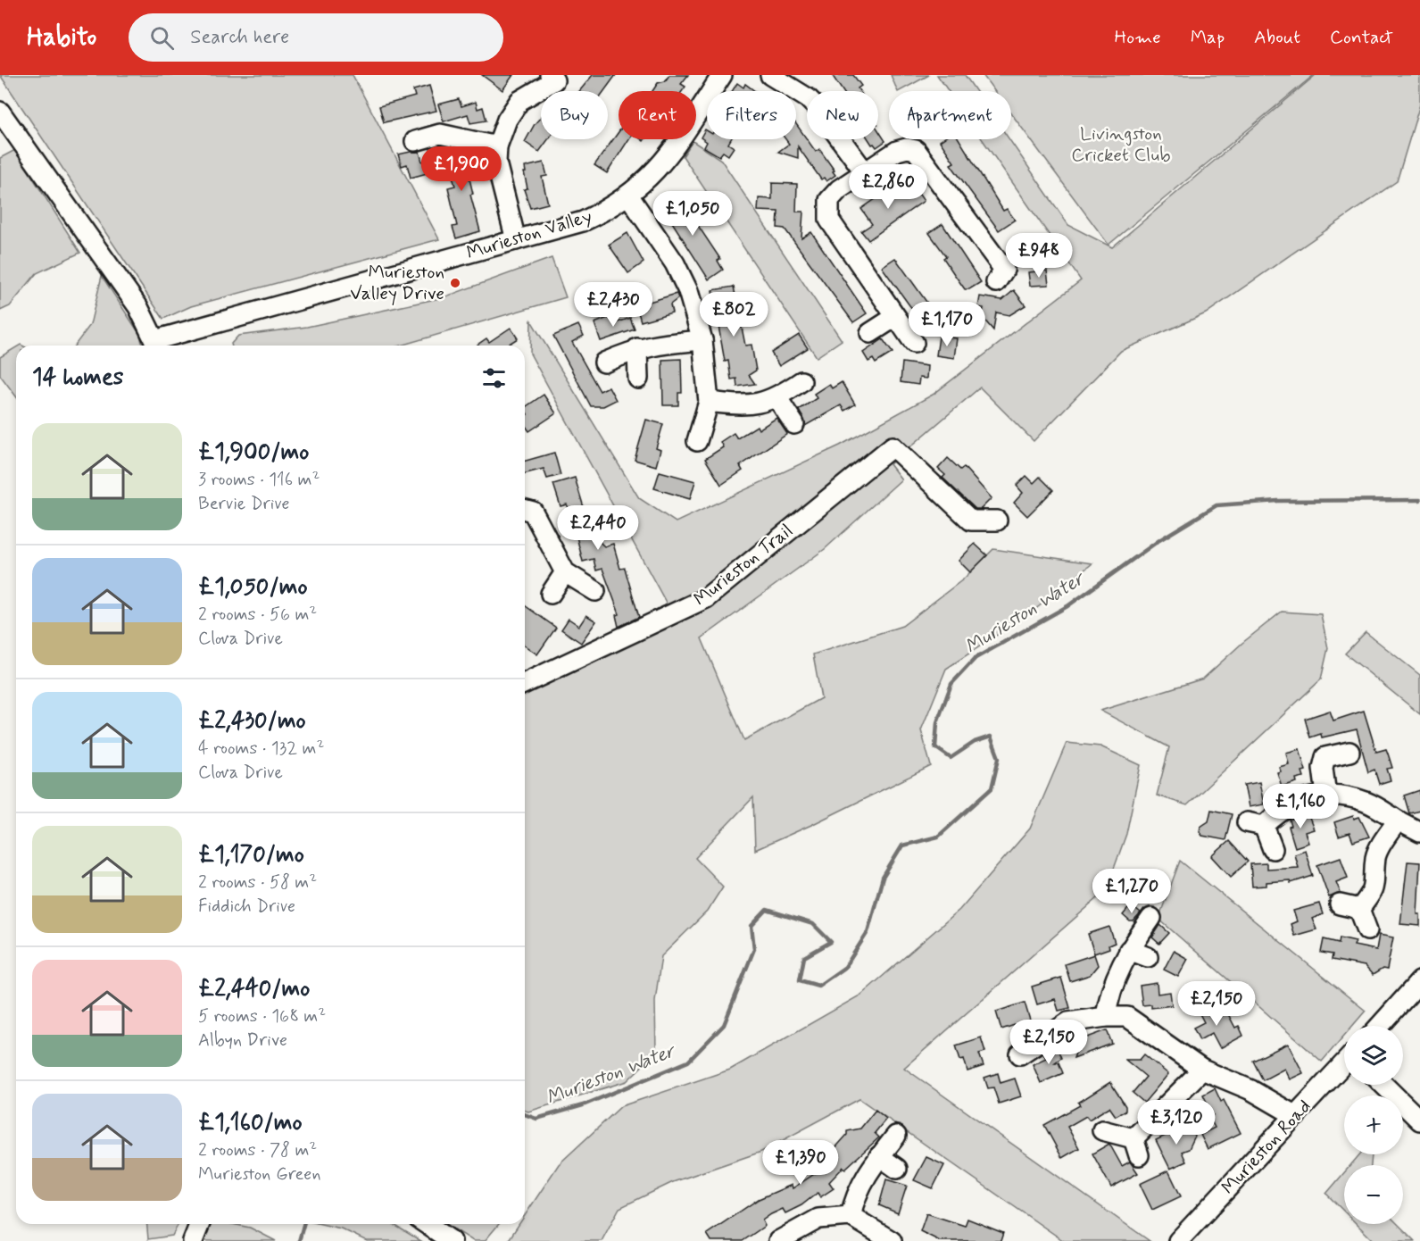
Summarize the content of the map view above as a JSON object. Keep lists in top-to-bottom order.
{
  "streets": {
    "street": ["Murieston Valley", "Murieston Trail", "Murieston Road"]
  },
  "water": ["Murieston Water"],
  "parks": ["Livingston Cricket Club"],
  "places": ["Murieston Valley Drive"],
  "page": {
    "header": "Habito",
    "search": "Search here",
    "nav": [
      "Home",
      "Map",
      "About",
      "Contact"
    ],
    "chip": [
      "Buy",
      "Rent",
      "Filters",
      "New",
      "Apartment"
    ],
    "price": [
      "£1,900",
      "£2,860",
      "£1,050",
      "£948",
      "£2,430",
      "£802",
      "£1,170",
      "£2,440",
      "£1,160",
      "£1,270",
      "£2,150",
      "£2,150",
      "£3,120",
      "£1,390"
    ],
    "heading": "14 homes",
    "list": [
      {
        "name": "£1,900/mo",
        "note": "3 rooms · 116 m² · Bervie Drive"
      },
      {
        "name": "£1,050/mo",
        "note": "2 rooms · 56 m² · Clova Drive"
      },
      {
        "name": "£2,430/mo",
        "note": "4 rooms · 132 m² · Clova Drive"
      },
      {
        "name": "£1,170/mo",
        "note": "2 rooms · 58 m² · Fiddich Drive"
      },
      {
        "name": "£2,440/mo",
        "note": "5 rooms · 168 m² · Albyn Drive"
      },
      {
        "name": "£1,160/mo",
        "note": "2 rooms · 78 m² · Murieston Green"
      }
    ],
    "map_buttons": ["+", "−"]
  }
}
